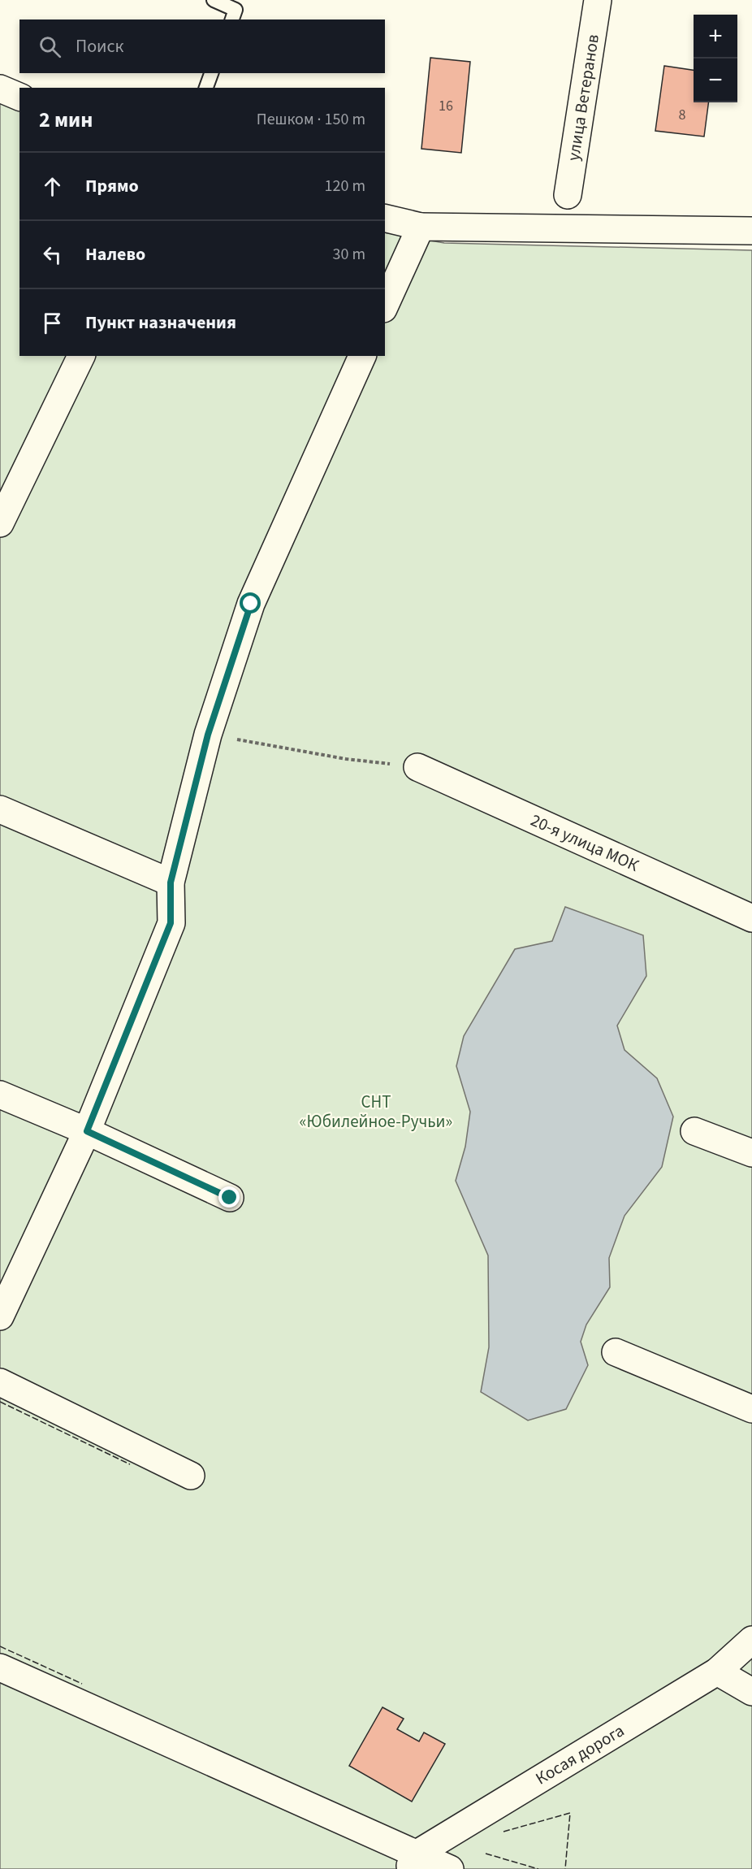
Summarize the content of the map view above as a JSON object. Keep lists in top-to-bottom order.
{
  "streets": {
    "street": ["улица Ветеранов", "20-я улица МОК", "Косая дорога"]
  },
  "parks": ["СНТ «Юбилейное-Ручьи»"],
  "house_numbers": ["16", "8"],
  "page": {
    "map_buttons": ["+", "−"],
    "search": "Поиск",
    "heading": ["2 мин", "Пешком · 150 m"],
    "list": [
      ["Прямо", "120 m"],
      ["Налево", "30 m"],
      "Пункт назначения"
    ]
  }
}
